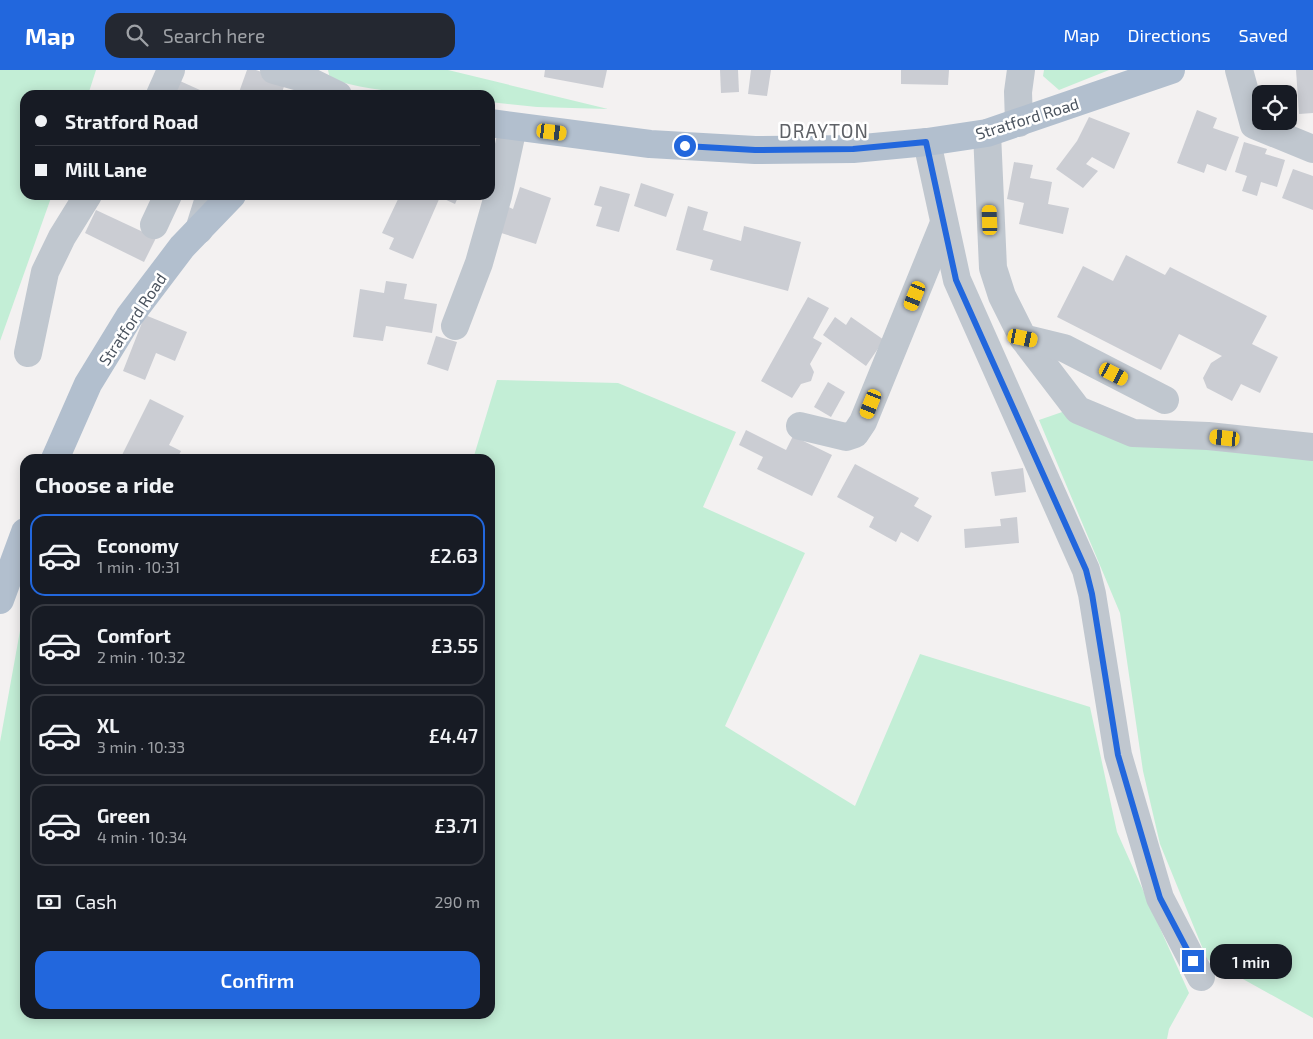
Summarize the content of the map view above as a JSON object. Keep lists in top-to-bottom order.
{
  "streets": {
    "main road": ["Stratford Road"]
  },
  "districts": ["DRAYTON"],
  "page": {
    "header": "Map",
    "search": "Search here",
    "nav": ["Map", "Directions", "Saved"],
    "banner": ["Stratford Road", "Mill Lane"],
    "heading": "Choose a ride",
    "list": [
      {
        "name": "Economy",
        "note": "1 min · 10:31",
        "value": "£2.63"
      },
      {
        "name": "Comfort",
        "note": "2 min · 10:32",
        "value": "£3.55"
      },
      {
        "name": "XL",
        "note": "3 min · 10:33",
        "value": "£4.47"
      },
      {
        "name": "Green",
        "note": "4 min · 10:34",
        "value": "£3.71"
      }
    ],
    "pay": ["Cash", "290 m"],
    "buttons": "Confirm",
    "bubble": "1 min"
  }
}
